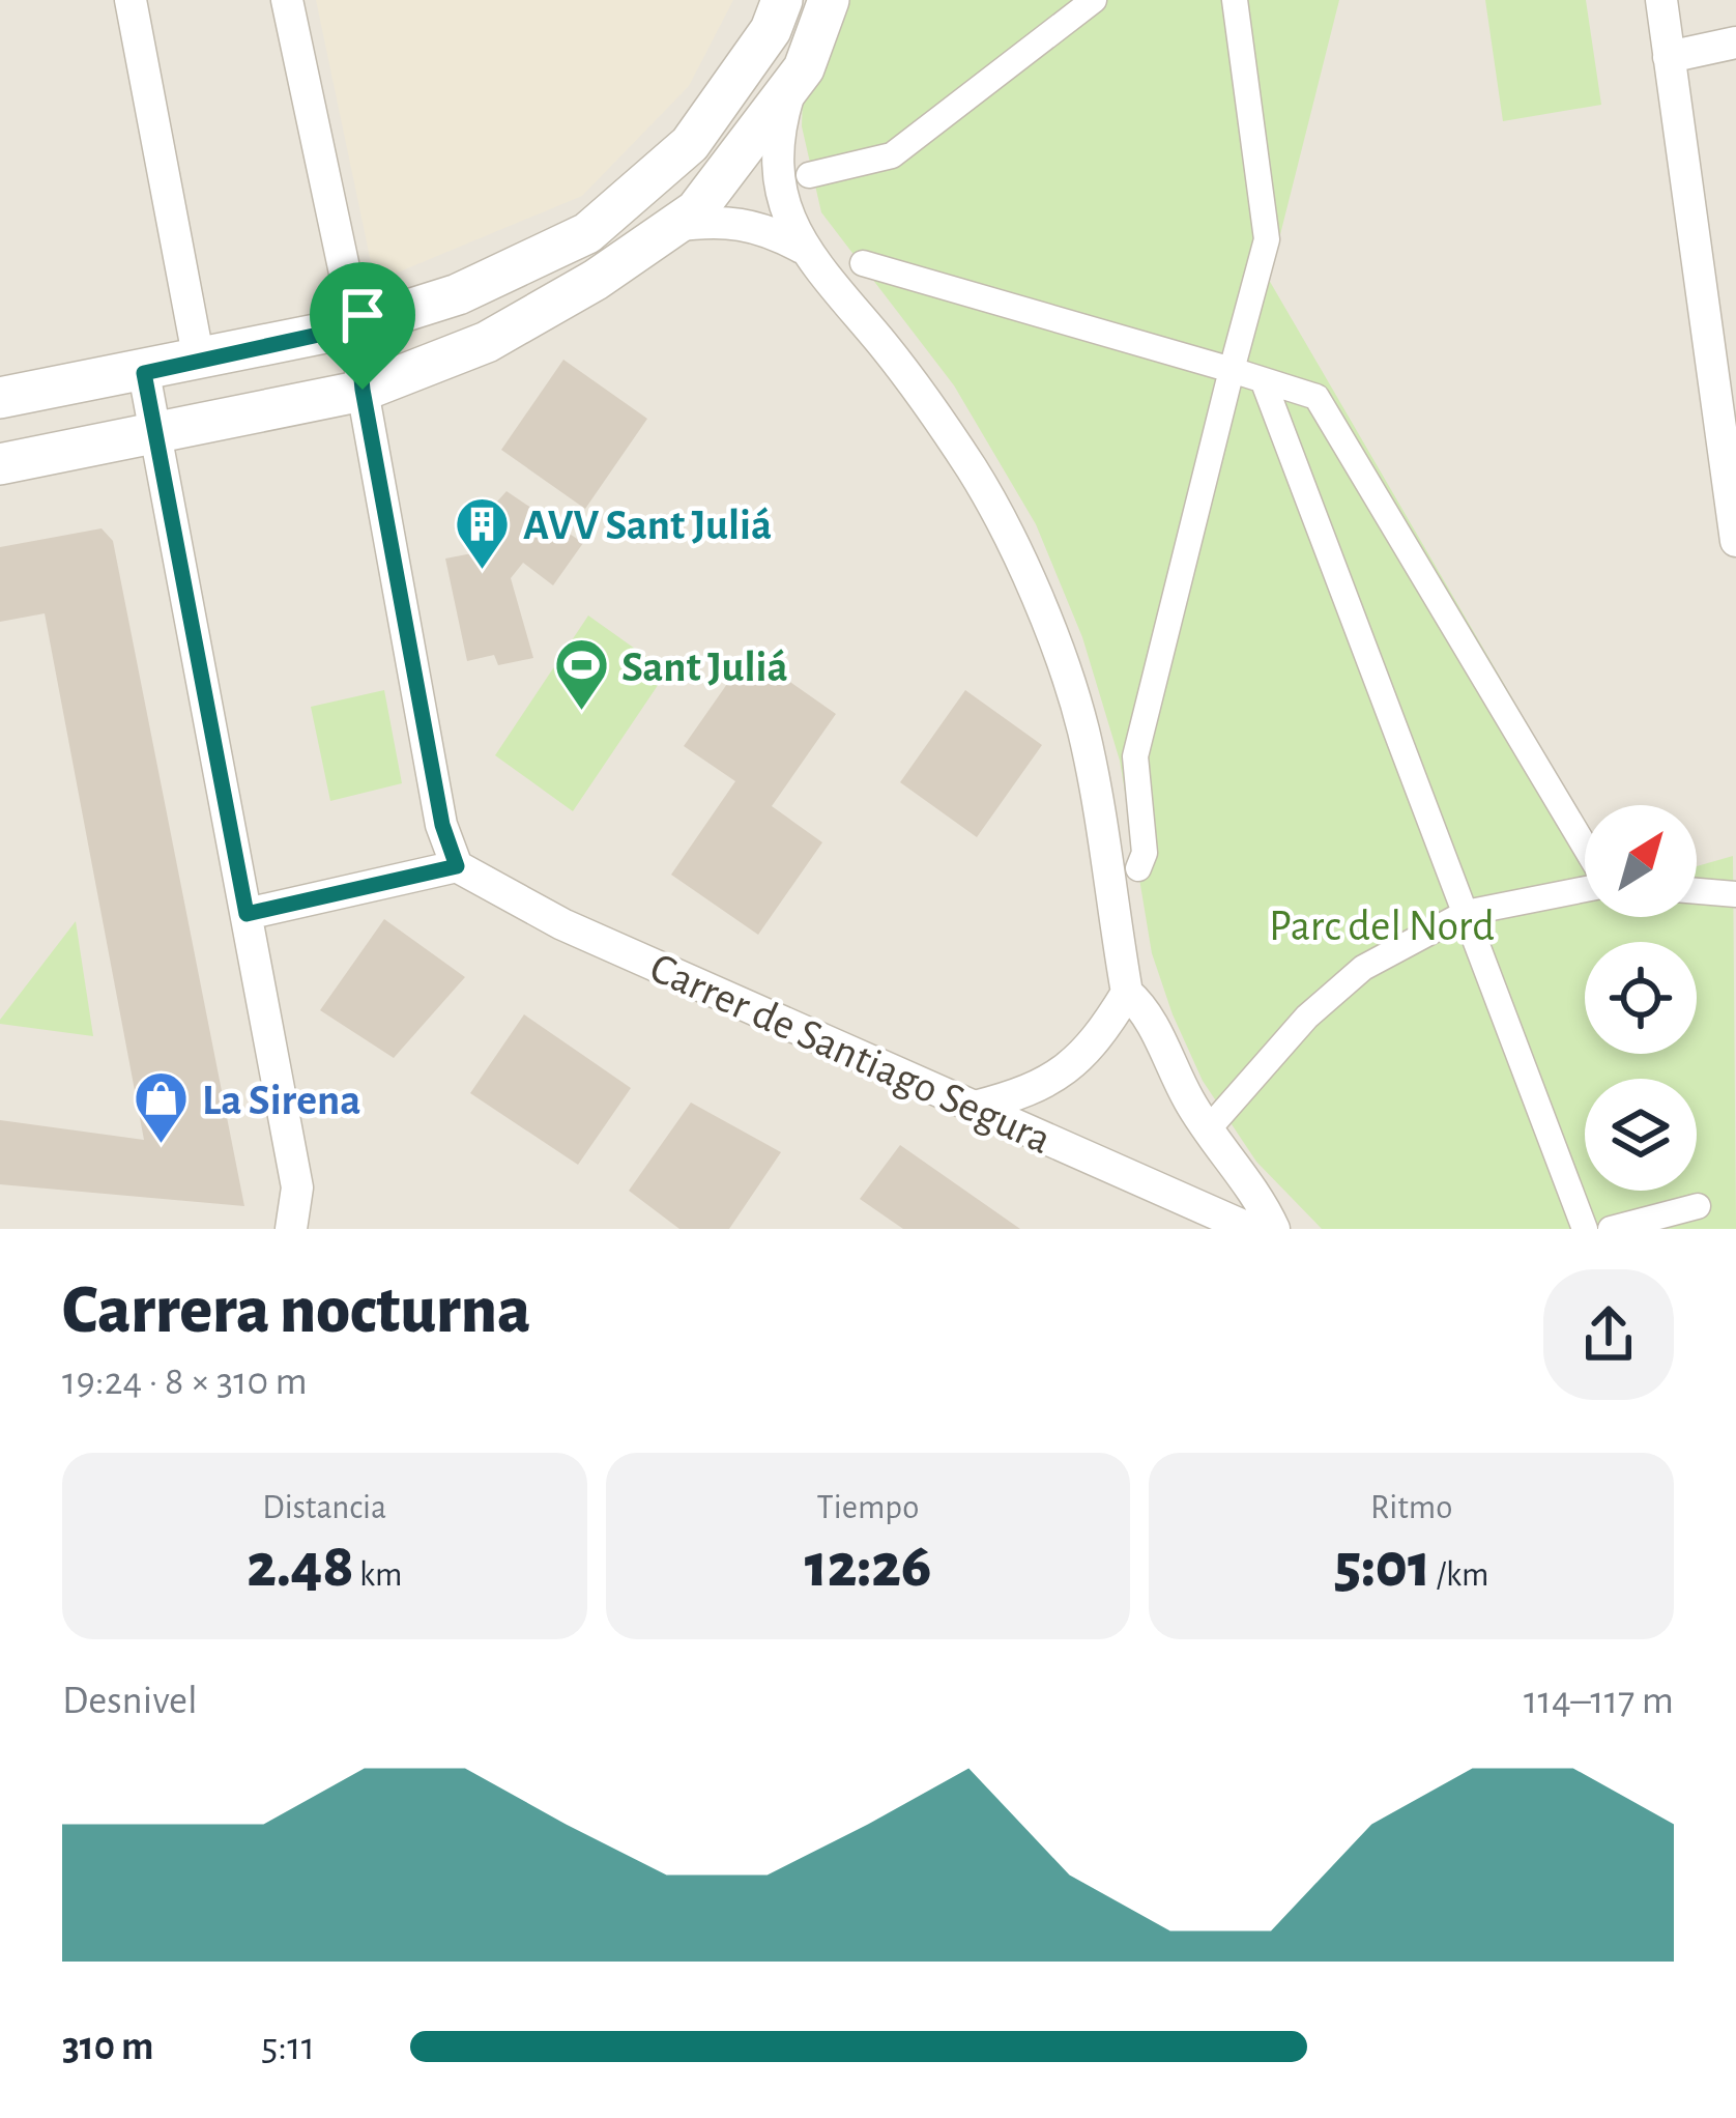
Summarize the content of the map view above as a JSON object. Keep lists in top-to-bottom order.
{
  "streets": {
    "street": ["Carrer de Santiago Segura"]
  },
  "parks": ["Parc del Nord"],
  "places": {
    "building": ["AVV Sant Juliá"],
    "sports": ["Sant Juliá"],
    "shop": ["La Sirena"]
  },
  "north": "top right",
  "page": {
    "heading": ["Carrera nocturna", "19:24 · 8 × 310 m"],
    "stats": [
      ["Distancia", "2.48 km"],
      ["Tiempo", "12:26"],
      ["Ritmo", "5:01 /km"]
    ],
    "chart": ["Desnivel", "114–117 m"],
    "list": [
      {
        "name": "310 m",
        "note": "5:11"
      }
    ]
  }
}
